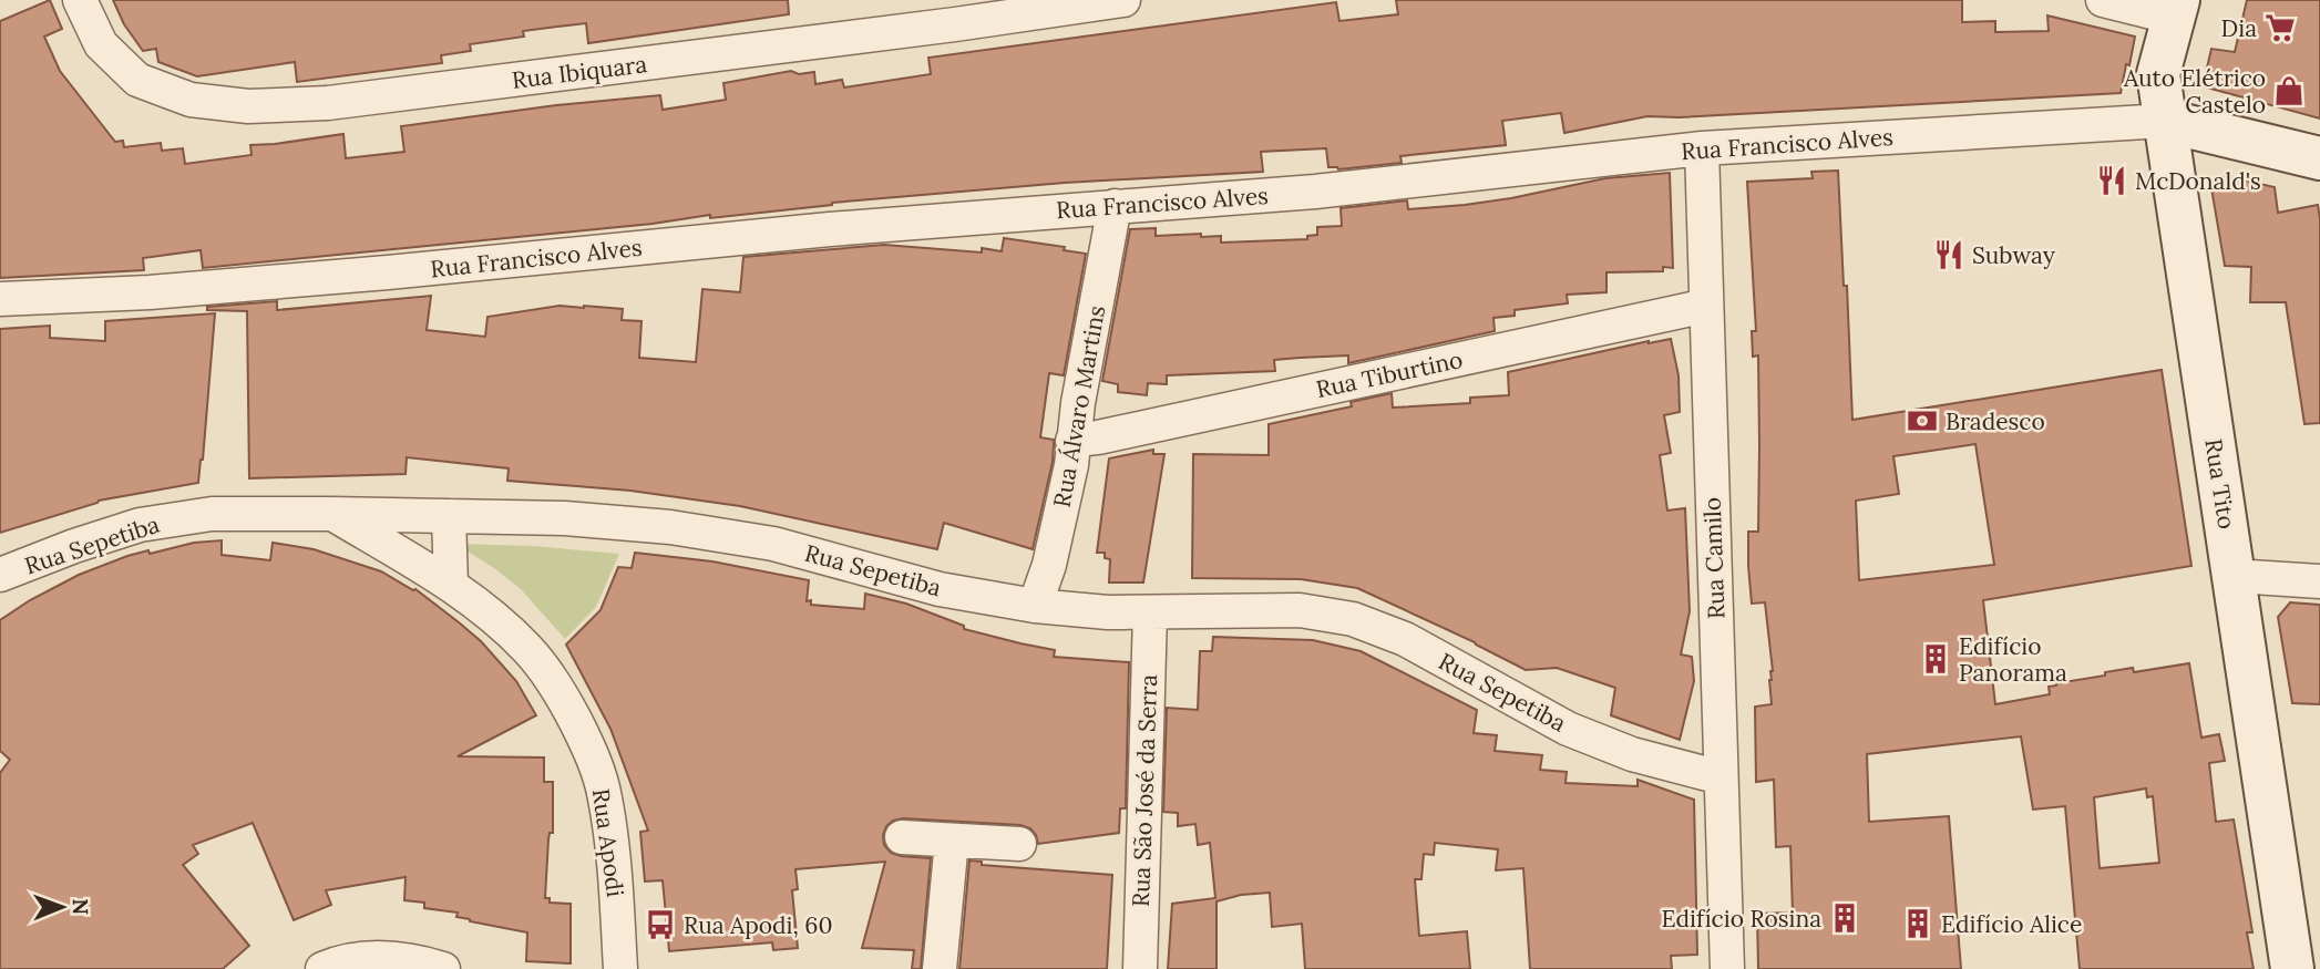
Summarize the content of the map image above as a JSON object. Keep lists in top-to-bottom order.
{
  "streets": {
    "main road": ["Rua Francisco Alves", "Rua Tito"],
    "street": [
      "Rua Ibiquara",
      "Rua Tiburtino",
      "Rua Álvaro Martins",
      "Rua Sepetiba",
      "Rua Camilo",
      "Rua São José da Serra",
      "Rua Apodi"
    ]
  },
  "crossings": [
    ["Rua Francisco Alves", "Rua Álvaro Martins"],
    ["Rua Francisco Alves", "Rua Tito"],
    ["Rua Francisco Alves", "Rua Camilo"],
    ["Rua Tiburtino", "Rua Álvaro Martins"],
    ["Rua Tiburtino", "Rua Camilo"],
    ["Rua Álvaro Martins", "Rua Sepetiba"],
    ["Rua Sepetiba", "Rua Camilo"],
    ["Rua Sepetiba", "Rua São José da Serra"],
    ["Rua Sepetiba", "Rua Apodi"]
  ],
  "places": {
    "supermarket": ["Dia"],
    "shop": ["Auto Elétrico Castelo"],
    "restaurant": ["McDonald's", "Subway"],
    "bank": ["Bradesco"],
    "building": ["Edifício Panorama", "Edifício Rosina", "Edifício Alice"],
    "bus stop": ["Rua Apodi, 60"]
  },
  "north": "right"
}
